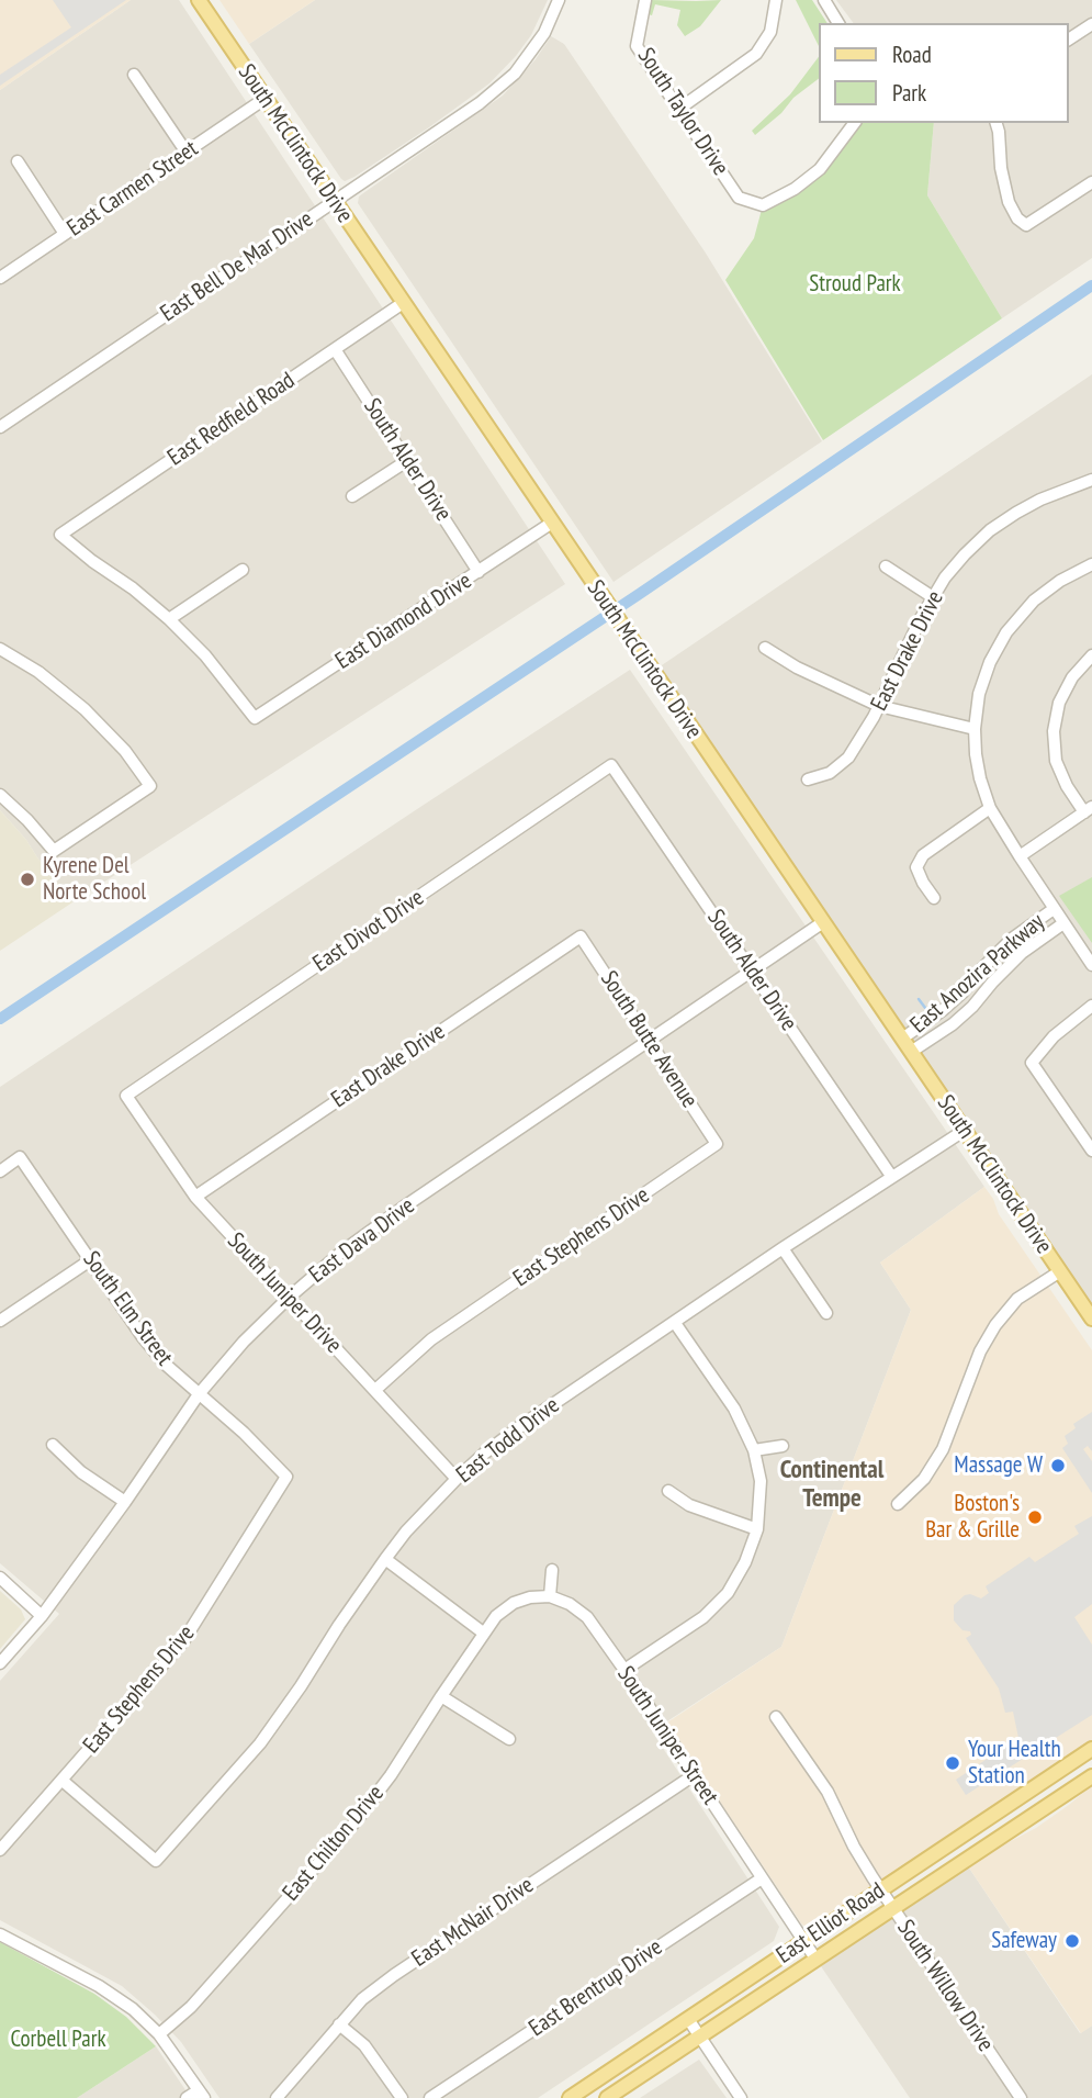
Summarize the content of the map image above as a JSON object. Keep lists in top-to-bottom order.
{
  "streets": {
    "main road": ["South McClintock Drive", "East Elliot Road"],
    "street": [
      "South Taylor Drive",
      "East Carmen Street",
      "East Bell De Mar Drive",
      "East Redfield Road",
      "South Alder Drive",
      "East Diamond Drive",
      "East Drake Drive",
      "East Divot Drive",
      "East Anozira Parkway",
      "South Butte Avenue",
      "East Stephens Drive",
      "East Dava Drive",
      "South Juniper Drive",
      "South Elm Street",
      "East Todd Drive",
      "South Juniper Street",
      "East Chilton Drive",
      "East McNair Drive",
      "South Willow Drive",
      "East Brentrup Drive"
    ]
  },
  "crossings": [
    ["South McClintock Drive", "East Carmen Street"],
    ["South McClintock Drive", "East Bell De Mar Drive"],
    ["South McClintock Drive", "East Redfield Road"],
    ["South McClintock Drive", "East Diamond Drive"],
    ["South McClintock Drive", "East Anozira Parkway"],
    ["South McClintock Drive", "East Dava Drive"],
    ["South McClintock Drive", "East Todd Drive"],
    ["East Redfield Road", "South Alder Drive"],
    ["East Redfield Road", "East Diamond Drive"],
    ["South Alder Drive", "East Diamond Drive"],
    ["South Alder Drive", "East Divot Drive"],
    ["South Alder Drive", "East Dava Drive"],
    ["South Alder Drive", "East Todd Drive"],
    ["East Drake Drive", "South Butte Avenue"],
    ["East Drake Drive", "South Juniper Drive"],
    ["East Divot Drive", "South Juniper Drive"],
    ["South Butte Avenue", "East Stephens Drive"],
    ["South Butte Avenue", "East Dava Drive"],
    ["East Stephens Drive", "South Juniper Drive"],
    ["East Stephens Drive", "South Elm Street"],
    ["East Stephens Drive", "East Todd Drive"],
    ["East Dava Drive", "South Juniper Drive"],
    ["East Dava Drive", "South Elm Street"],
    ["South Juniper Drive", "East Todd Drive"],
    ["South Juniper Street", "East McNair Drive"],
    ["South Juniper Street", "East Elliot Road"],
    ["South Juniper Street", "East Brentrup Drive"],
    ["East Elliot Road", "South Willow Drive"]
  ],
  "districts": ["Continental Tempe"],
  "parks": ["Stroud Park", "Corbell Park"],
  "places": [
    "Kyrene Del Norte School",
    "Massage W",
    "Boston's Bar & Grille",
    "Your Health Station",
    "Safeway"
  ],
  "legend": ["Road", "Park"]
}
